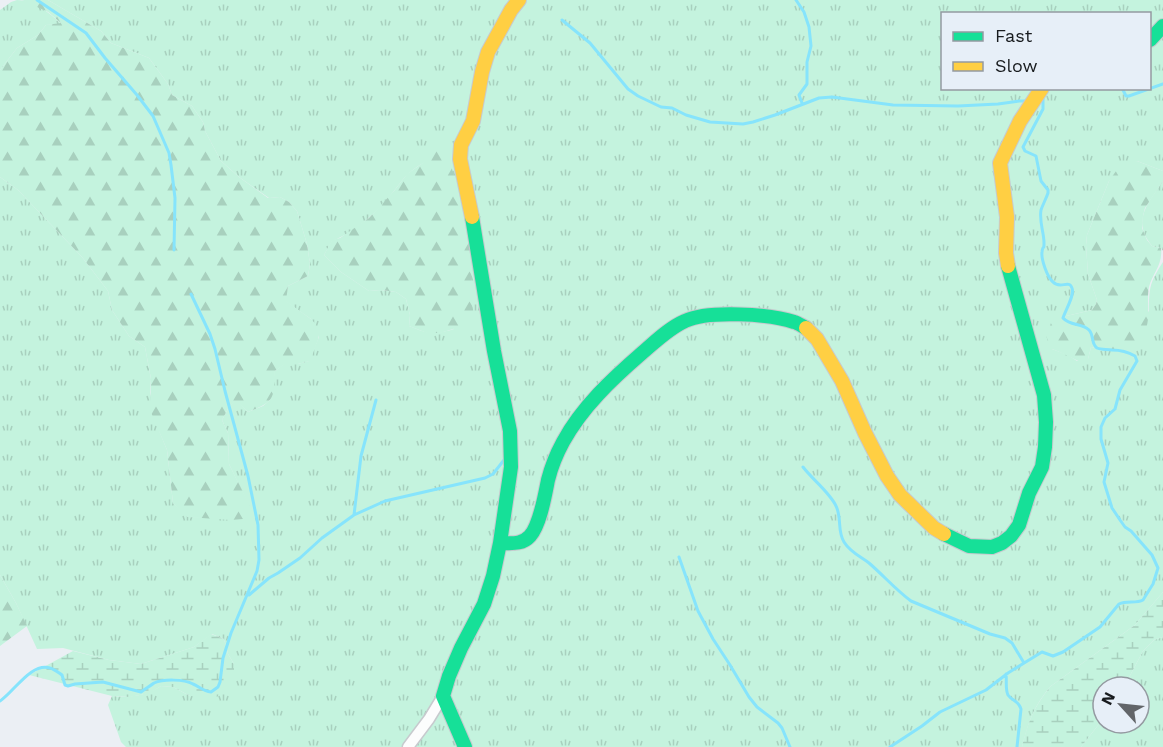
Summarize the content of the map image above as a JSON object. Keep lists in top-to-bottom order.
{
  "legend": ["Fast", "Slow"],
  "north": "top left"
}
